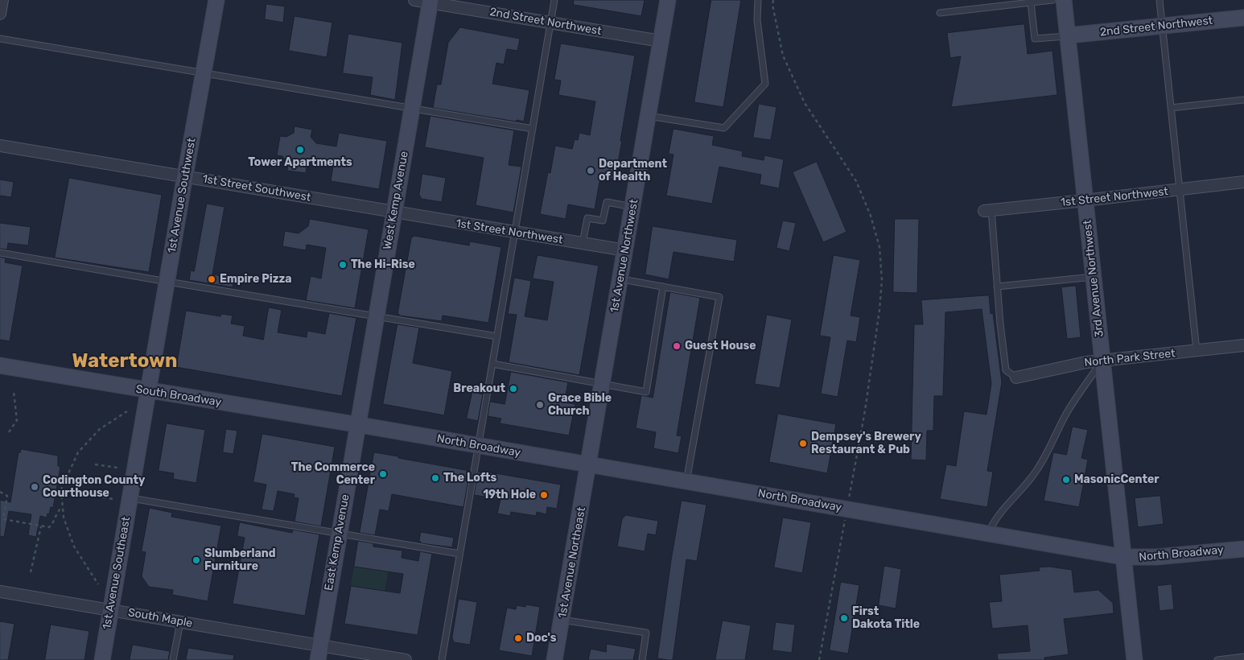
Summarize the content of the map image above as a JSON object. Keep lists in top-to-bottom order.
{
  "streets": {
    "street": [
      "2nd Street Northwest",
      "1st Street Southwest",
      "1st Avenue Southwest",
      "1st Street Northwest",
      "West Kemp Avenue",
      "1st Avenue Northwest",
      "3rd Avenue Northwest",
      "North Park Street",
      "South Broadway",
      "North Broadway",
      "East Kemp Avenue",
      "1st Avenue Northeast",
      "1st Avenue Southeast",
      "South Maple"
    ]
  },
  "crossings": [
    ["2nd Street Northwest", "West Kemp Avenue"],
    ["2nd Street Northwest", "1st Avenue Northwest"],
    ["2nd Street Northwest", "3rd Avenue Northwest"],
    ["1st Street Southwest", "1st Avenue Southwest"],
    ["1st Street Southwest", "1st Street Northwest"],
    ["1st Street Southwest", "West Kemp Avenue"],
    ["1st Avenue Southwest", "South Broadway"],
    ["1st Avenue Southwest", "1st Avenue Southeast"],
    ["1st Street Northwest", "West Kemp Avenue"],
    ["1st Street Northwest", "1st Avenue Northwest"],
    ["1st Street Northwest", "3rd Avenue Northwest"],
    ["West Kemp Avenue", "South Broadway"],
    ["West Kemp Avenue", "North Broadway"],
    ["West Kemp Avenue", "East Kemp Avenue"],
    ["1st Avenue Northwest", "North Broadway"],
    ["1st Avenue Northwest", "1st Avenue Northeast"],
    ["3rd Avenue Northwest", "North Park Street"],
    ["3rd Avenue Northwest", "North Broadway"],
    ["South Broadway", "North Broadway"],
    ["South Broadway", "East Kemp Avenue"],
    ["South Broadway", "1st Avenue Southeast"],
    ["North Broadway", "East Kemp Avenue"],
    ["North Broadway", "1st Avenue Northeast"],
    ["East Kemp Avenue", "South Maple"],
    ["1st Avenue Southeast", "South Maple"]
  ],
  "districts": ["Watertown"],
  "places": [
    "Tower Apartments",
    "Department of Health",
    "The Hi-Rise",
    "Empire Pizza",
    "Guest House",
    "Breakout",
    "Grace Bible Church",
    "Dempsey's Brewery Restaurant & Pub",
    "The Commerce Center",
    "The Lofts",
    "MasonicCenter",
    "Codington County Courthouse",
    "19th Hole",
    "Slumberland Furniture",
    "First Dakota Title",
    "Doc's"
  ]
}
